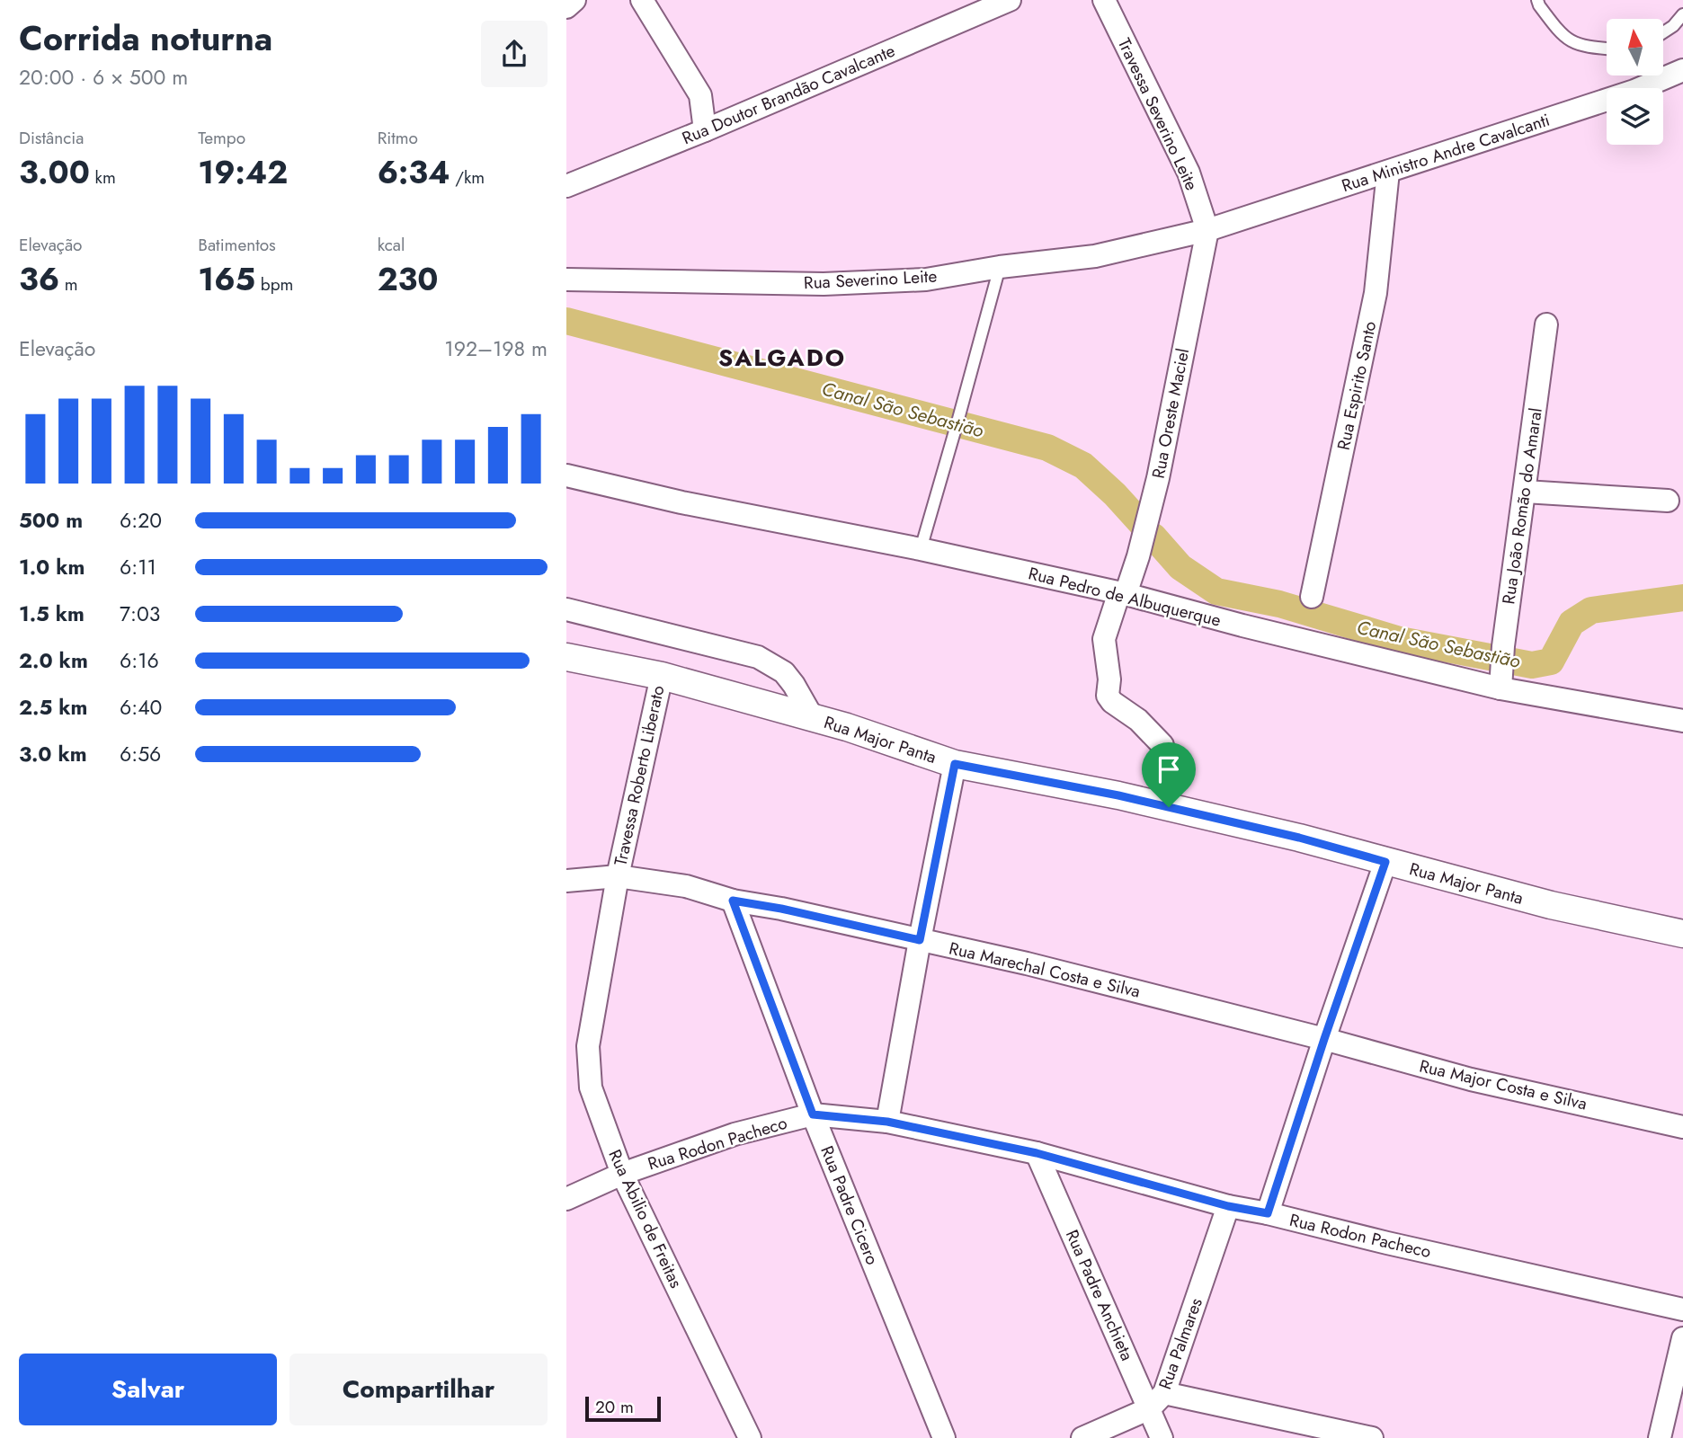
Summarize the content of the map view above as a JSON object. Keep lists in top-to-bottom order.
{
  "streets": {
    "street": [
      "Rua Doutor Brandão Cavalcante",
      "Travessa Severino Leite",
      "Rua Ministro Andre Cavalcanti",
      "Rua Severino Leite",
      "Rua Espirito Santo",
      "Rua Oreste Maciel",
      "Rua João Romão do Amaral",
      "Rua Pedro de Albuquerque",
      "Rua Major Panta",
      "Travessa Roberto Liberato",
      "Rua Marechal Costa e Silva",
      "Rua Major Costa e Silva",
      "Rua Rodon Pacheco",
      "Rua Padre Cicero",
      "Rua Abilio de Freitas",
      "Rua Padre Anchieta",
      "Rua Palmares"
    ]
  },
  "crossings": [
    ["Travessa Severino Leite", "Rua Ministro Andre Cavalcanti"],
    ["Travessa Severino Leite", "Rua Severino Leite"],
    ["Travessa Severino Leite", "Rua Oreste Maciel"],
    ["Rua Ministro Andre Cavalcanti", "Rua Severino Leite"],
    ["Rua Ministro Andre Cavalcanti", "Rua Espirito Santo"],
    ["Rua Ministro Andre Cavalcanti", "Rua Oreste Maciel"],
    ["Rua Severino Leite", "Rua Oreste Maciel"],
    ["Rua Oreste Maciel", "Rua Pedro de Albuquerque"],
    ["Rua Oreste Maciel", "Rua Major Panta"],
    ["Rua João Romão do Amaral", "Rua Pedro de Albuquerque"],
    ["Rua Major Panta", "Travessa Roberto Liberato"],
    ["Travessa Roberto Liberato", "Rua Marechal Costa e Silva"],
    ["Travessa Roberto Liberato", "Rua Abilio de Freitas"],
    ["Rua Marechal Costa e Silva", "Rua Major Costa e Silva"],
    ["Rua Marechal Costa e Silva", "Rua Padre Cicero"],
    ["Rua Marechal Costa e Silva", "Rua Abilio de Freitas"],
    ["Rua Rodon Pacheco", "Rua Padre Cicero"],
    ["Rua Rodon Pacheco", "Rua Abilio de Freitas"],
    ["Rua Rodon Pacheco", "Rua Padre Anchieta"],
    ["Rua Rodon Pacheco", "Rua Palmares"],
    ["Rua Padre Anchieta", "Rua Palmares"]
  ],
  "districts": ["SALGADO"],
  "water": ["Canal São Sebastião"],
  "scale_bar": "20 m",
  "north": "top",
  "page": {
    "heading": ["Corrida noturna", "20:00 · 6 × 500 m"],
    "stats": [
      ["Distância", "3.00 km"],
      ["Tempo", "19:42"],
      ["Ritmo", "6:34 /km"],
      ["Elevação", "36 m"],
      ["Batimentos", "165 bpm"],
      ["kcal", "230"]
    ],
    "chart": ["Elevação", "192–198 m"],
    "list": [
      {
        "name": "500 m",
        "note": "6:20"
      },
      {
        "name": "1.0 km",
        "note": "6:11"
      },
      {
        "name": "1.5 km",
        "note": "7:03"
      },
      {
        "name": "2.0 km",
        "note": "6:16"
      },
      {
        "name": "2.5 km",
        "note": "6:40"
      },
      {
        "name": "3.0 km",
        "note": "6:56"
      }
    ],
    "buttons": ["Salvar", "Compartilhar"],
    "scale": "20 m"
  }
}
